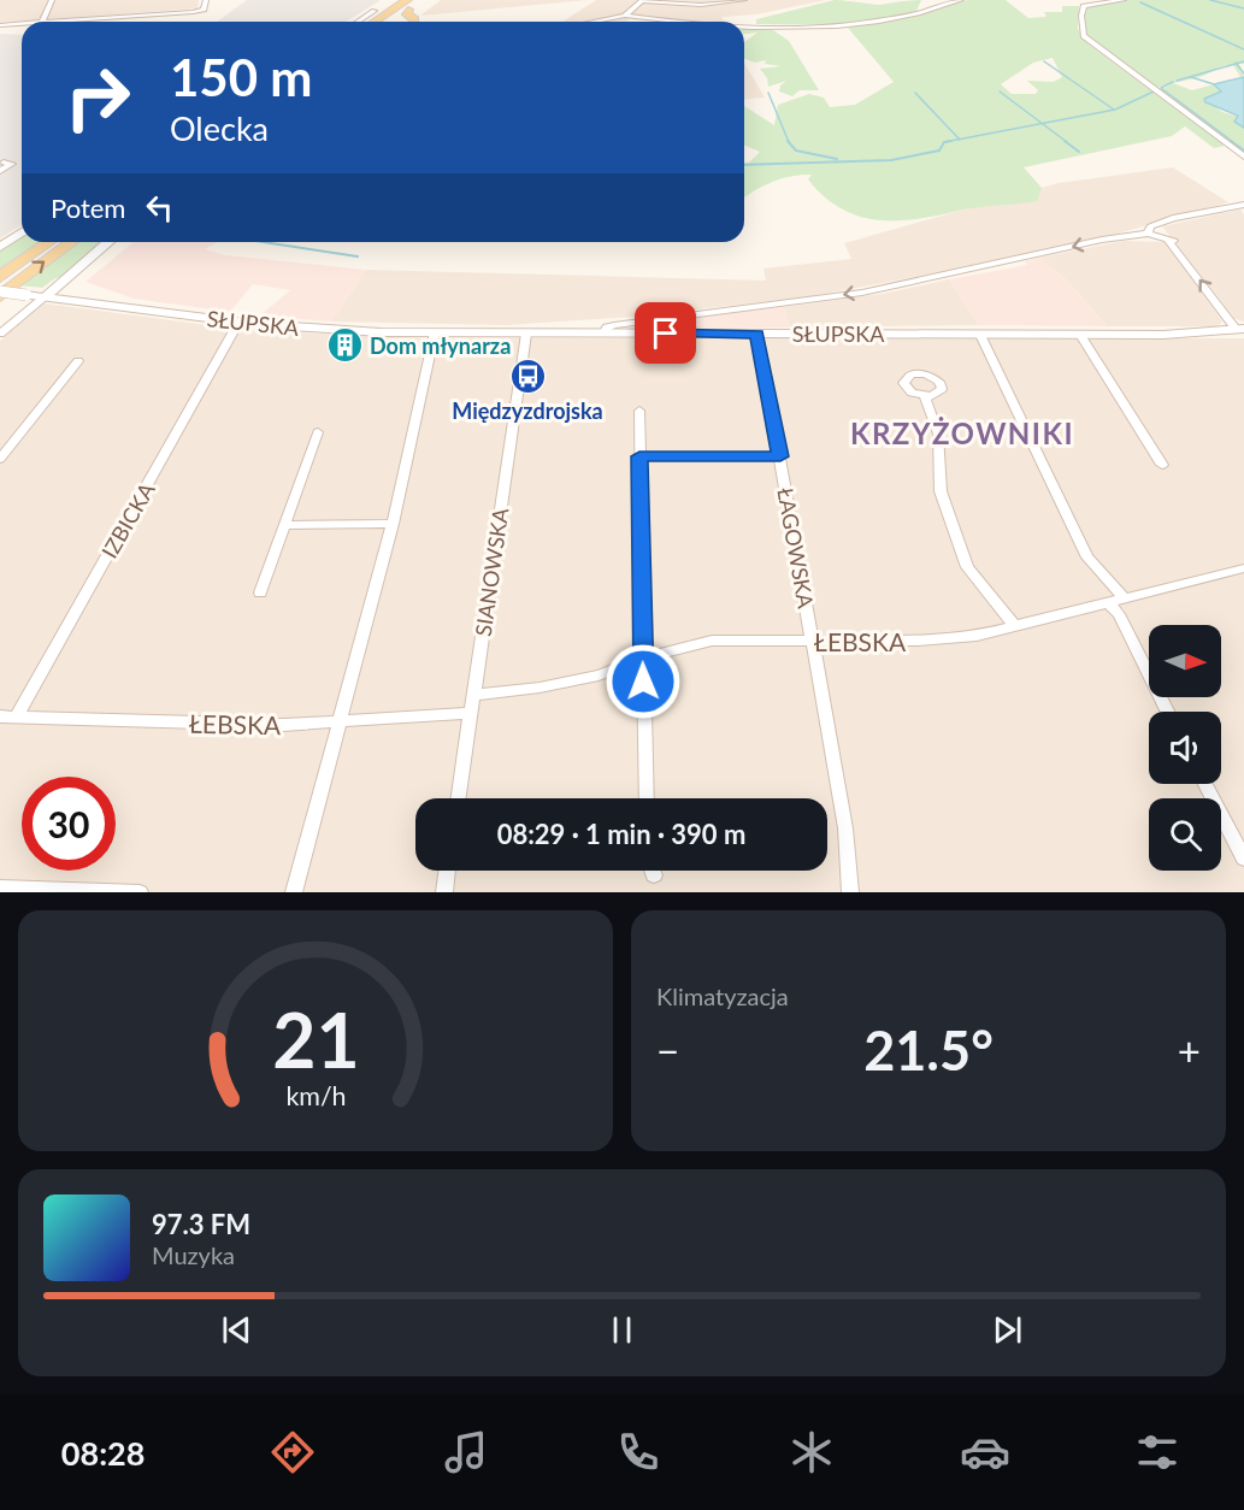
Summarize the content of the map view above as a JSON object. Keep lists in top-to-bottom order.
{
  "streets": {
    "street": [
      "SŁUPSKA",
      "IZBICKA",
      "ŁAGOWSKA",
      "SIANOWSKA",
      "ŁEBSKA"
    ]
  },
  "crossings": [
    ["SŁUPSKA", "IZBICKA"],
    ["SŁUPSKA", "ŁAGOWSKA"],
    ["SŁUPSKA", "SIANOWSKA"],
    ["IZBICKA", "ŁEBSKA"],
    ["ŁAGOWSKA", "ŁEBSKA"],
    ["SIANOWSKA", "ŁEBSKA"]
  ],
  "districts": ["KRZYŻOWNIKI"],
  "places": {
    "building": ["Dom młynarza"],
    "bus stop": ["Międzyzdrojska"]
  },
  "north": "right",
  "page": {
    "turn": ["150 m", "Olecka"],
    "then": "Potem",
    "limit": "30",
    "trip": "08:29 · 1 min · 390 m",
    "tile": "Klimatyzacja",
    "heat": ["−", "21.5°", "+"],
    "song": ["97.3 FM", "Muzyka"],
    "tabs": "08:28",
    "gauge": ["21", "km/h"]
  }
}
